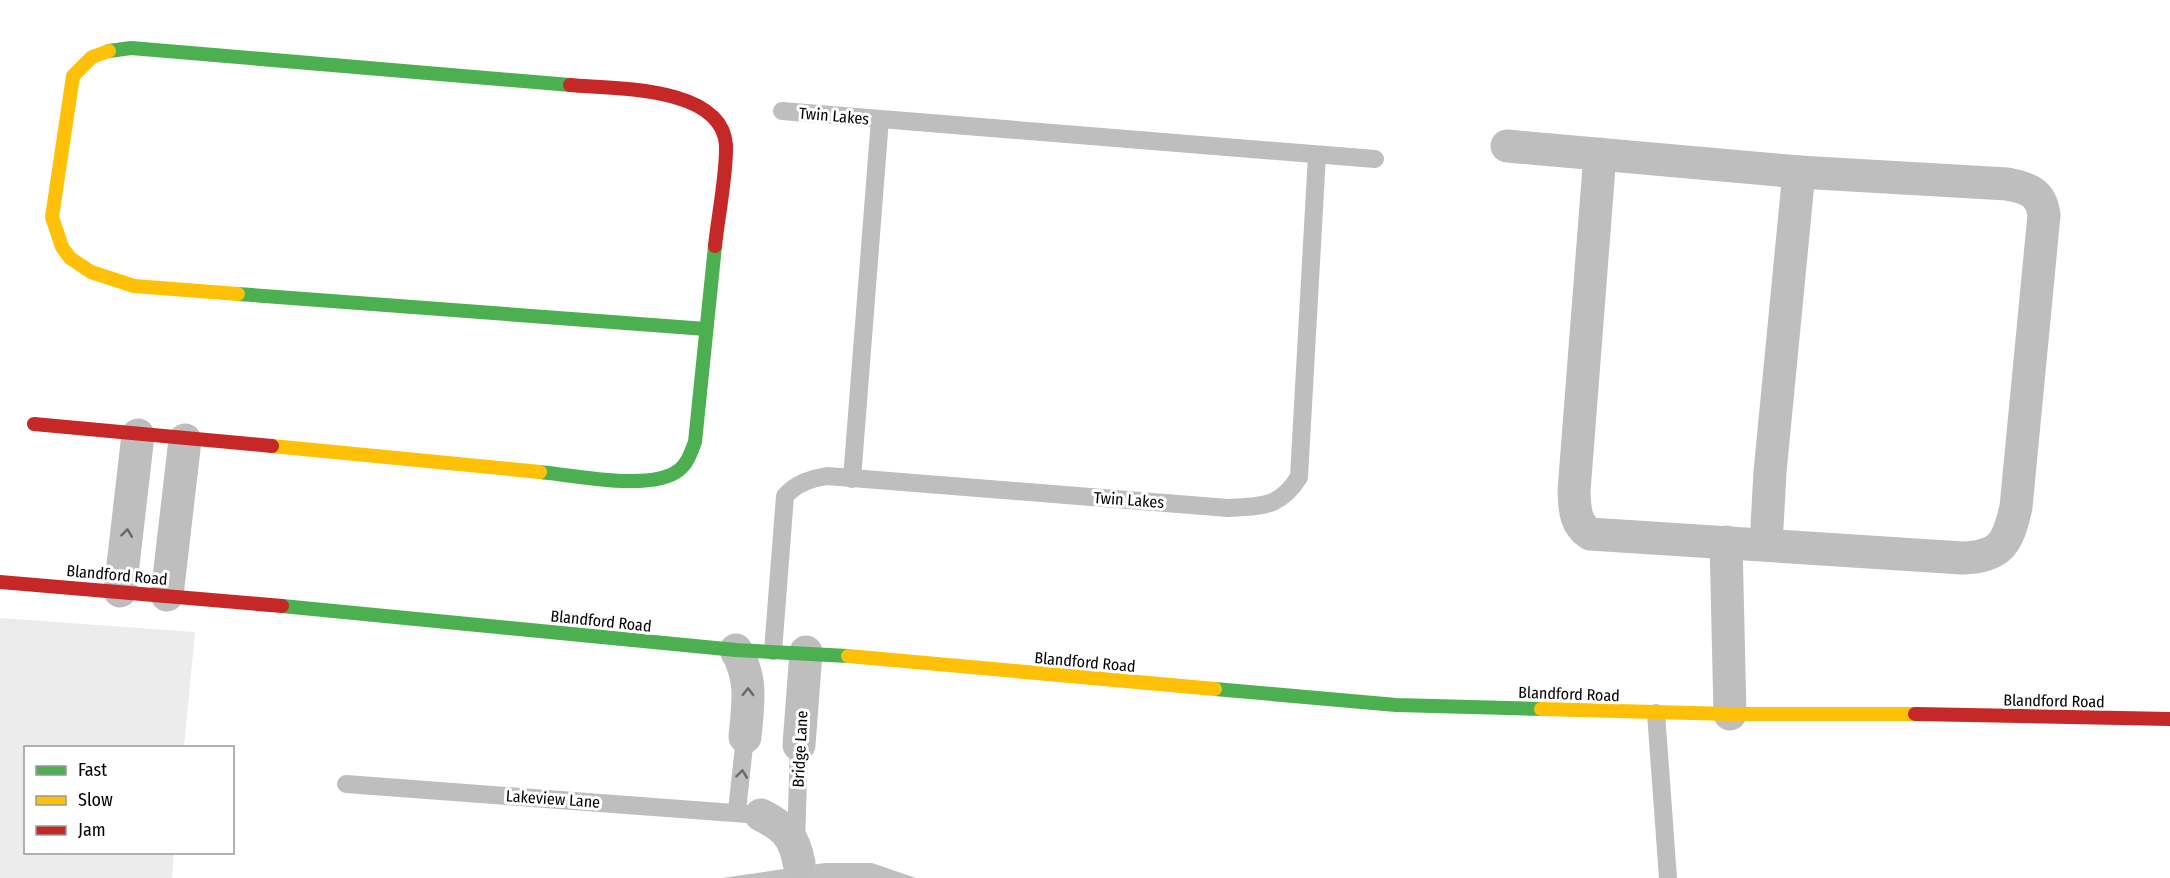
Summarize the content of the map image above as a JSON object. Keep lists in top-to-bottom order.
{
  "streets": {
    "street": ["Blandford Road", "Bridge Lane"],
    "lane": ["Twin Lakes", "Lakeview Lane"]
  },
  "crossings": [
    ["Twin Lakes", "Blandford Road"],
    ["Blandford Road", "Bridge Lane"],
    ["Bridge Lane", "Lakeview Lane"]
  ],
  "legend": ["Fast", "Slow", "Jam"]
}
